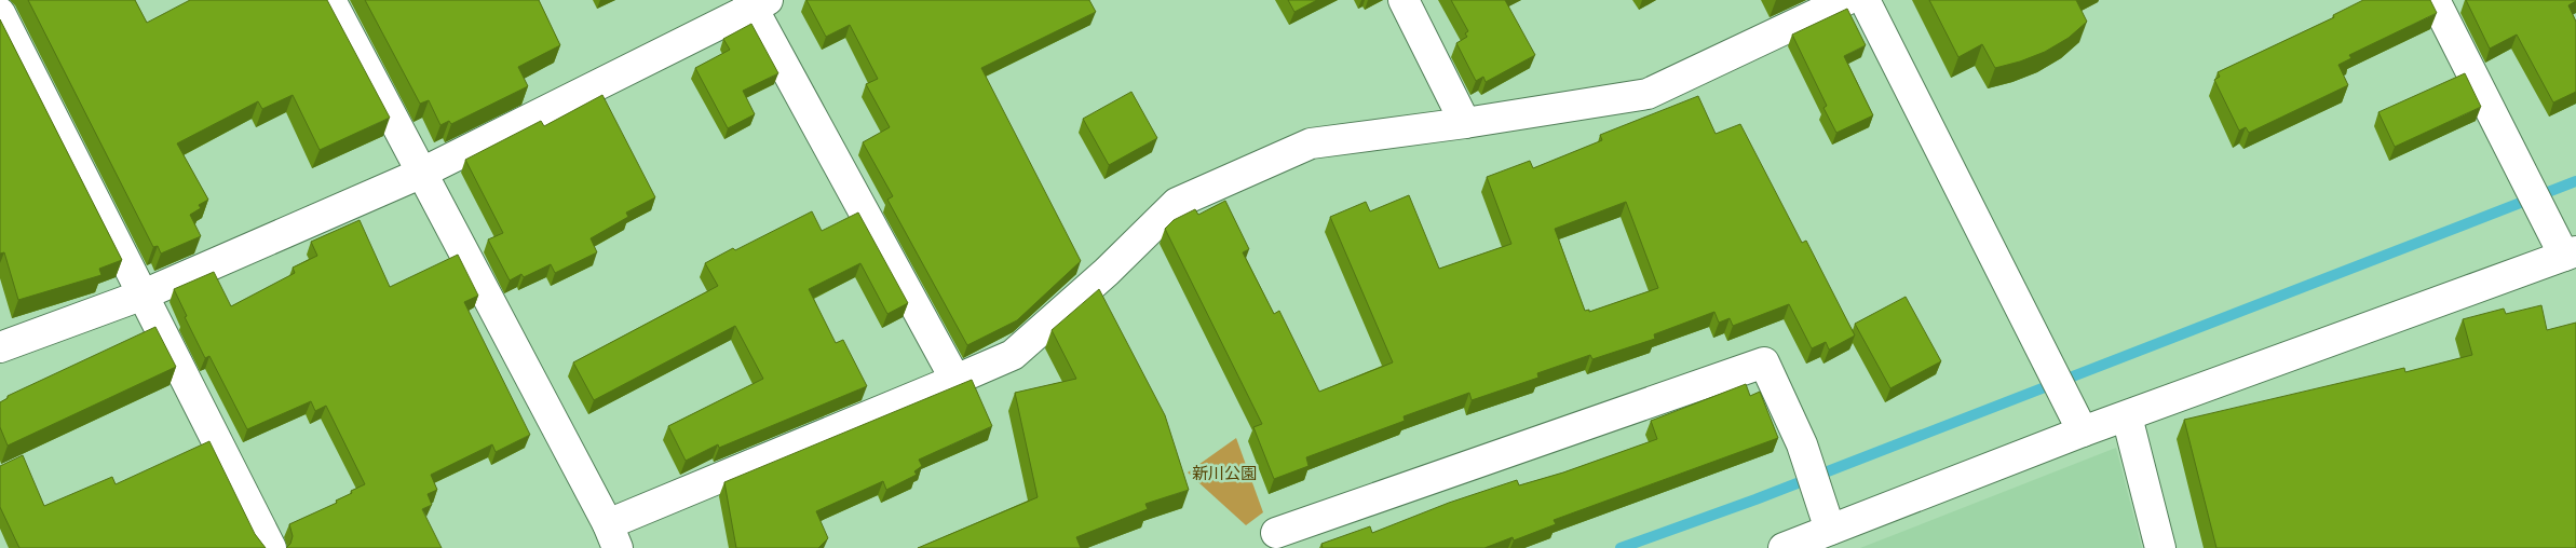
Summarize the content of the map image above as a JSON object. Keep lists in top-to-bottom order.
{
  "parks": ["新川公園"]
}
